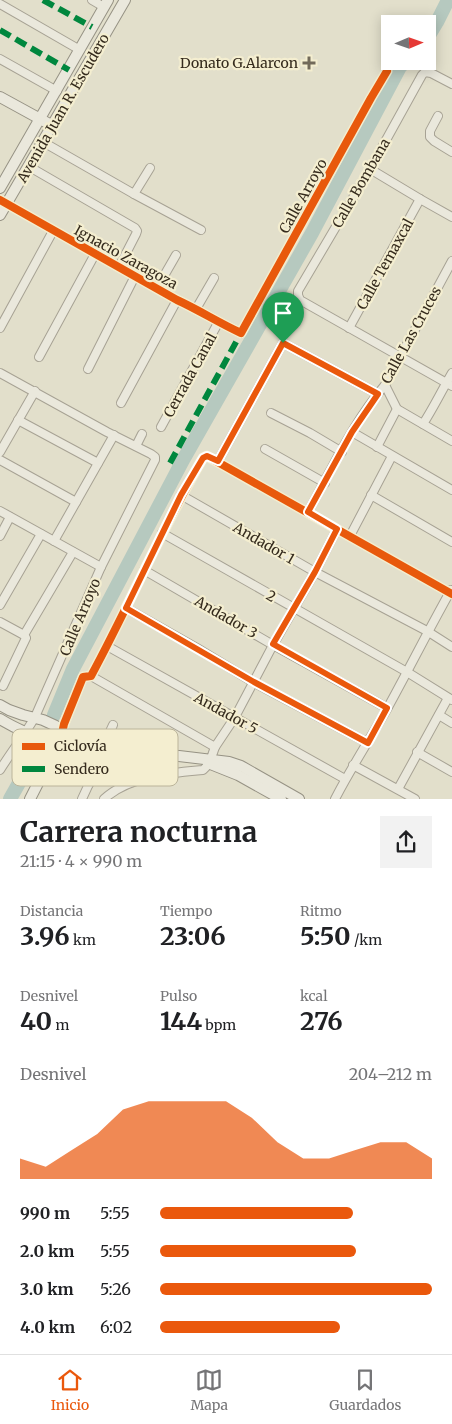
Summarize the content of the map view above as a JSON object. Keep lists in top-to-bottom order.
{
  "streets": {
    "main road": ["Avenida Juan R. Escudero"],
    "street": [
      "Calle Bombana",
      "Calle Arroyo",
      "Ignacio Zaragoza",
      "Calle Temaxcal",
      "Calle Las Cruces",
      "Cerrada Canal",
      "Andador 1",
      "2",
      "Andador 3",
      "Andador 5"
    ]
  },
  "crossings": [
    ["Avenida Juan R. Escudero", "Ignacio Zaragoza"],
    ["Calle Bombana", "Calle Temaxcal"],
    ["Calle Arroyo", "Ignacio Zaragoza"],
    ["Ignacio Zaragoza", "Cerrada Canal"]
  ],
  "places": {
    "health": ["Donato G.Alarcon"]
  },
  "legend": ["Ciclovía", "Sendero"],
  "north": "right",
  "page": {
    "heading": ["Carrera nocturna", "21:15 · 4 × 990 m"],
    "stats": [
      ["Distancia", "3.96 km"],
      ["Tiempo", "23:06"],
      ["Ritmo", "5:50 /km"],
      ["Desnivel", "40 m"],
      ["Pulso", "144 bpm"],
      ["kcal", "276"]
    ],
    "chart": ["Desnivel", "204–212 m"],
    "list": [
      {
        "name": "990 m",
        "note": "5:55"
      },
      {
        "name": "2.0 km",
        "note": "5:55"
      },
      {
        "name": "3.0 km",
        "note": "5:26"
      },
      {
        "name": "4.0 km",
        "note": "6:02"
      }
    ],
    "tabs": ["Inicio", "Mapa", "Guardados"]
  }
}
